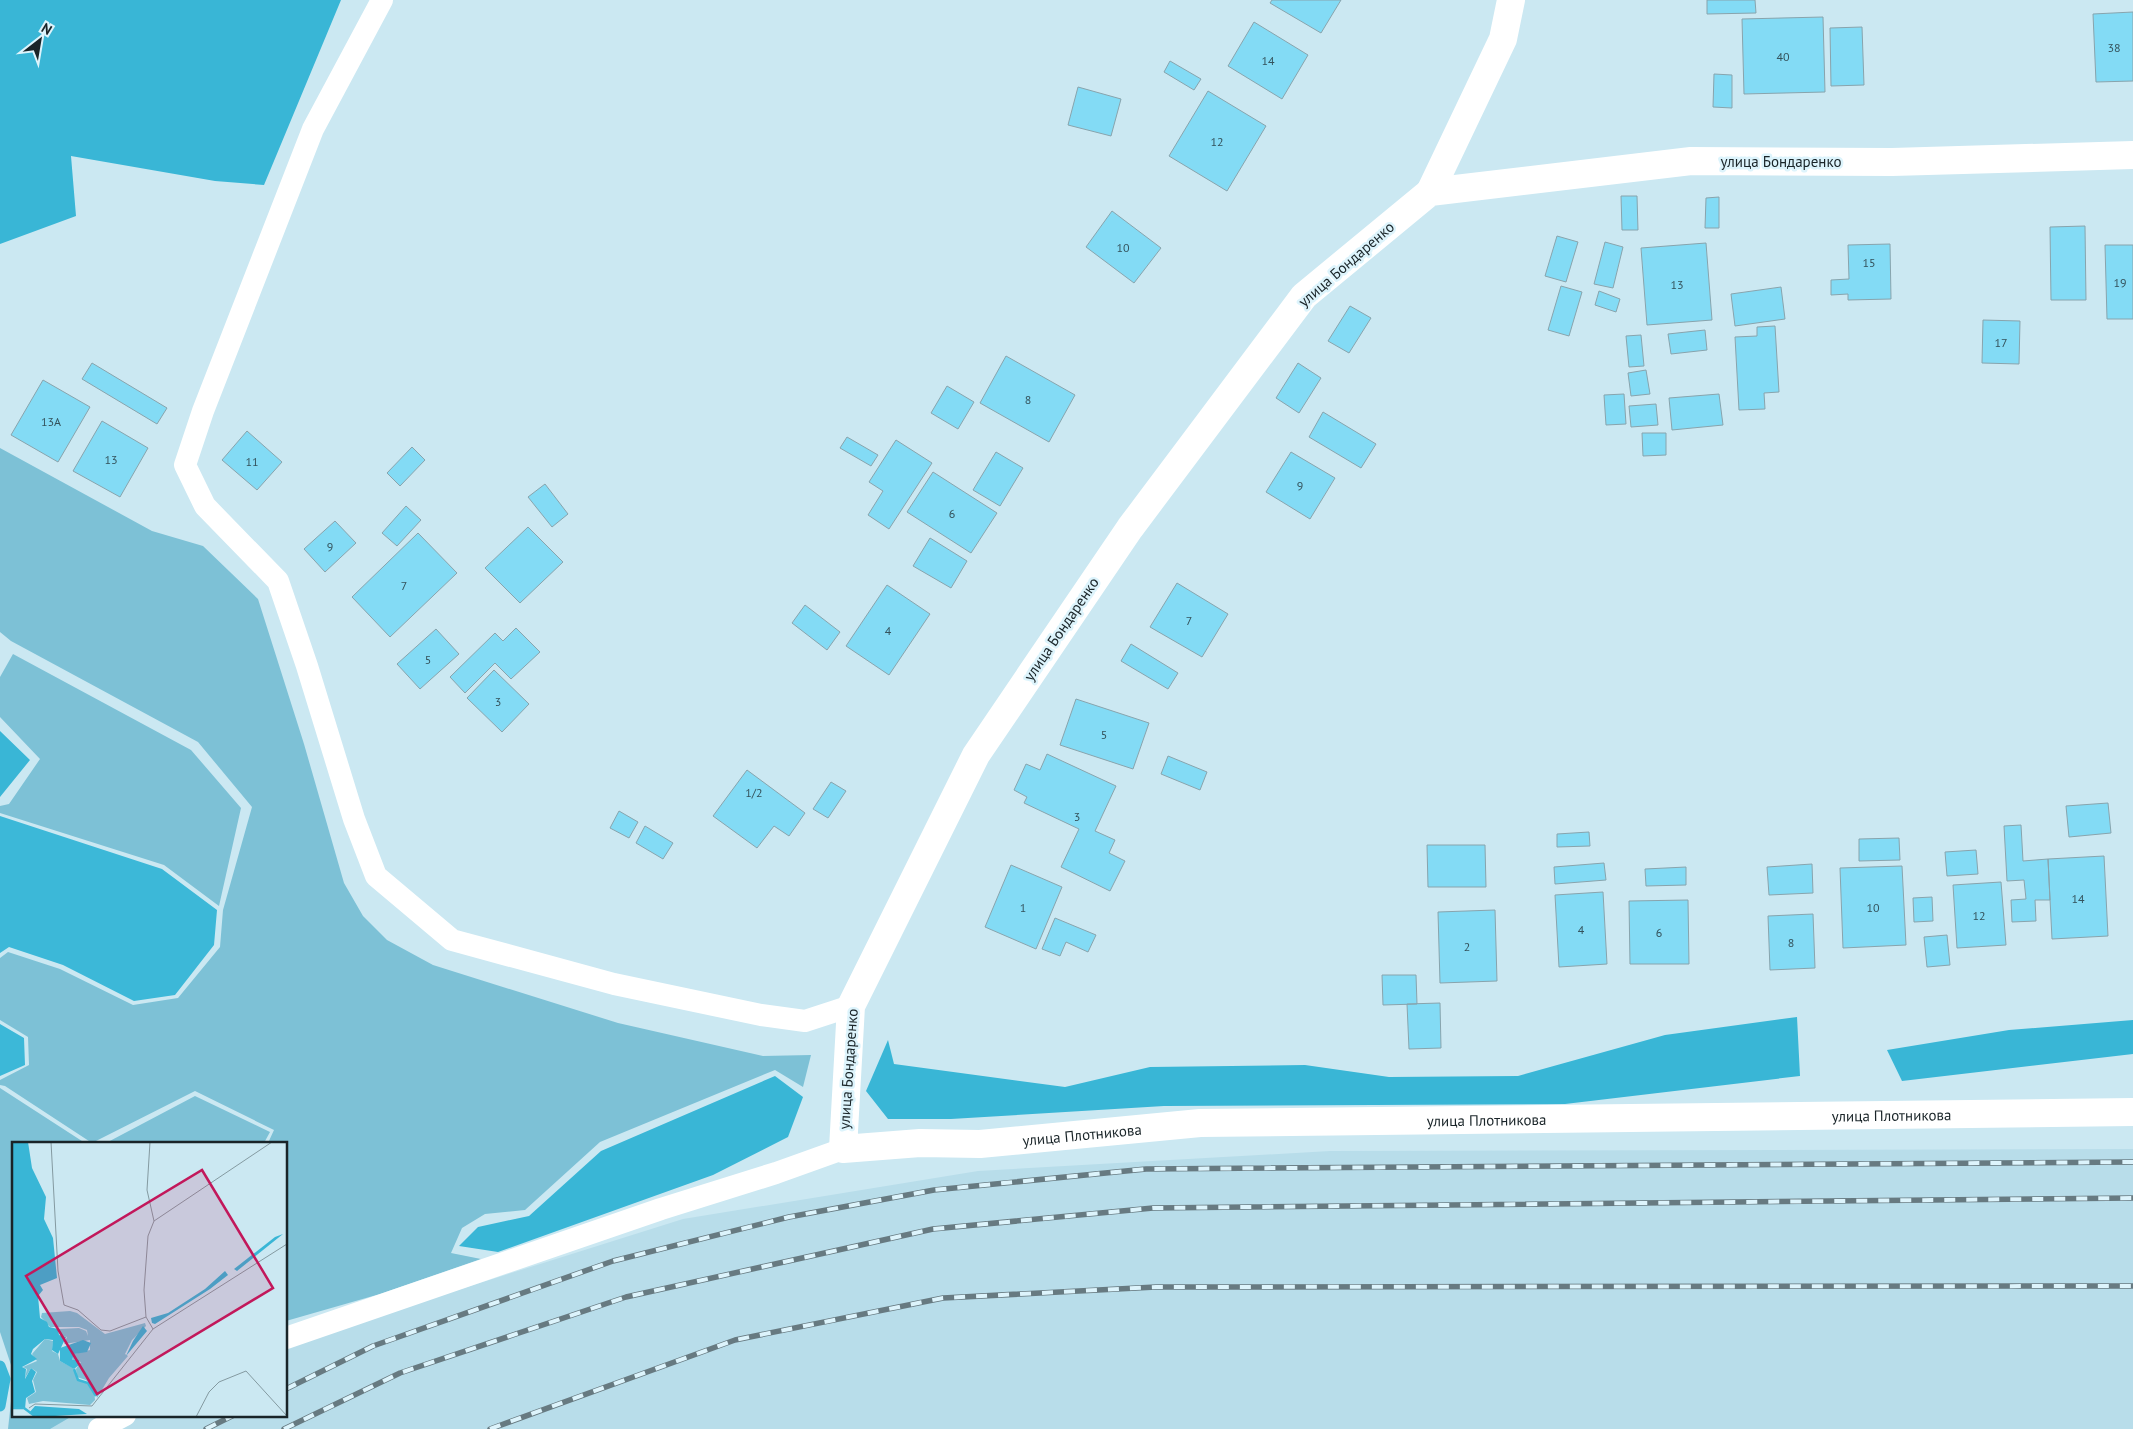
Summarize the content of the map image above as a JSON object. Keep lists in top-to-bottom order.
{
  "streets": {
    "street": ["улица Бондаренко", "улица Плотникова"]
  },
  "crossings": [
    ["улица Бондаренко", "улица Плотникова"]
  ],
  "house_numbers": [
    "38",
    "40",
    "14",
    "12",
    "10",
    "15",
    "19",
    "13",
    "17",
    "8",
    "13А",
    "13",
    "11",
    "9",
    "6",
    "9",
    "7",
    "7",
    "4",
    "5",
    "3",
    "5",
    "1/2",
    "3",
    "14",
    "1",
    "10",
    "12",
    "4",
    "6",
    "8",
    "2"
  ],
  "north": "top right"
}
